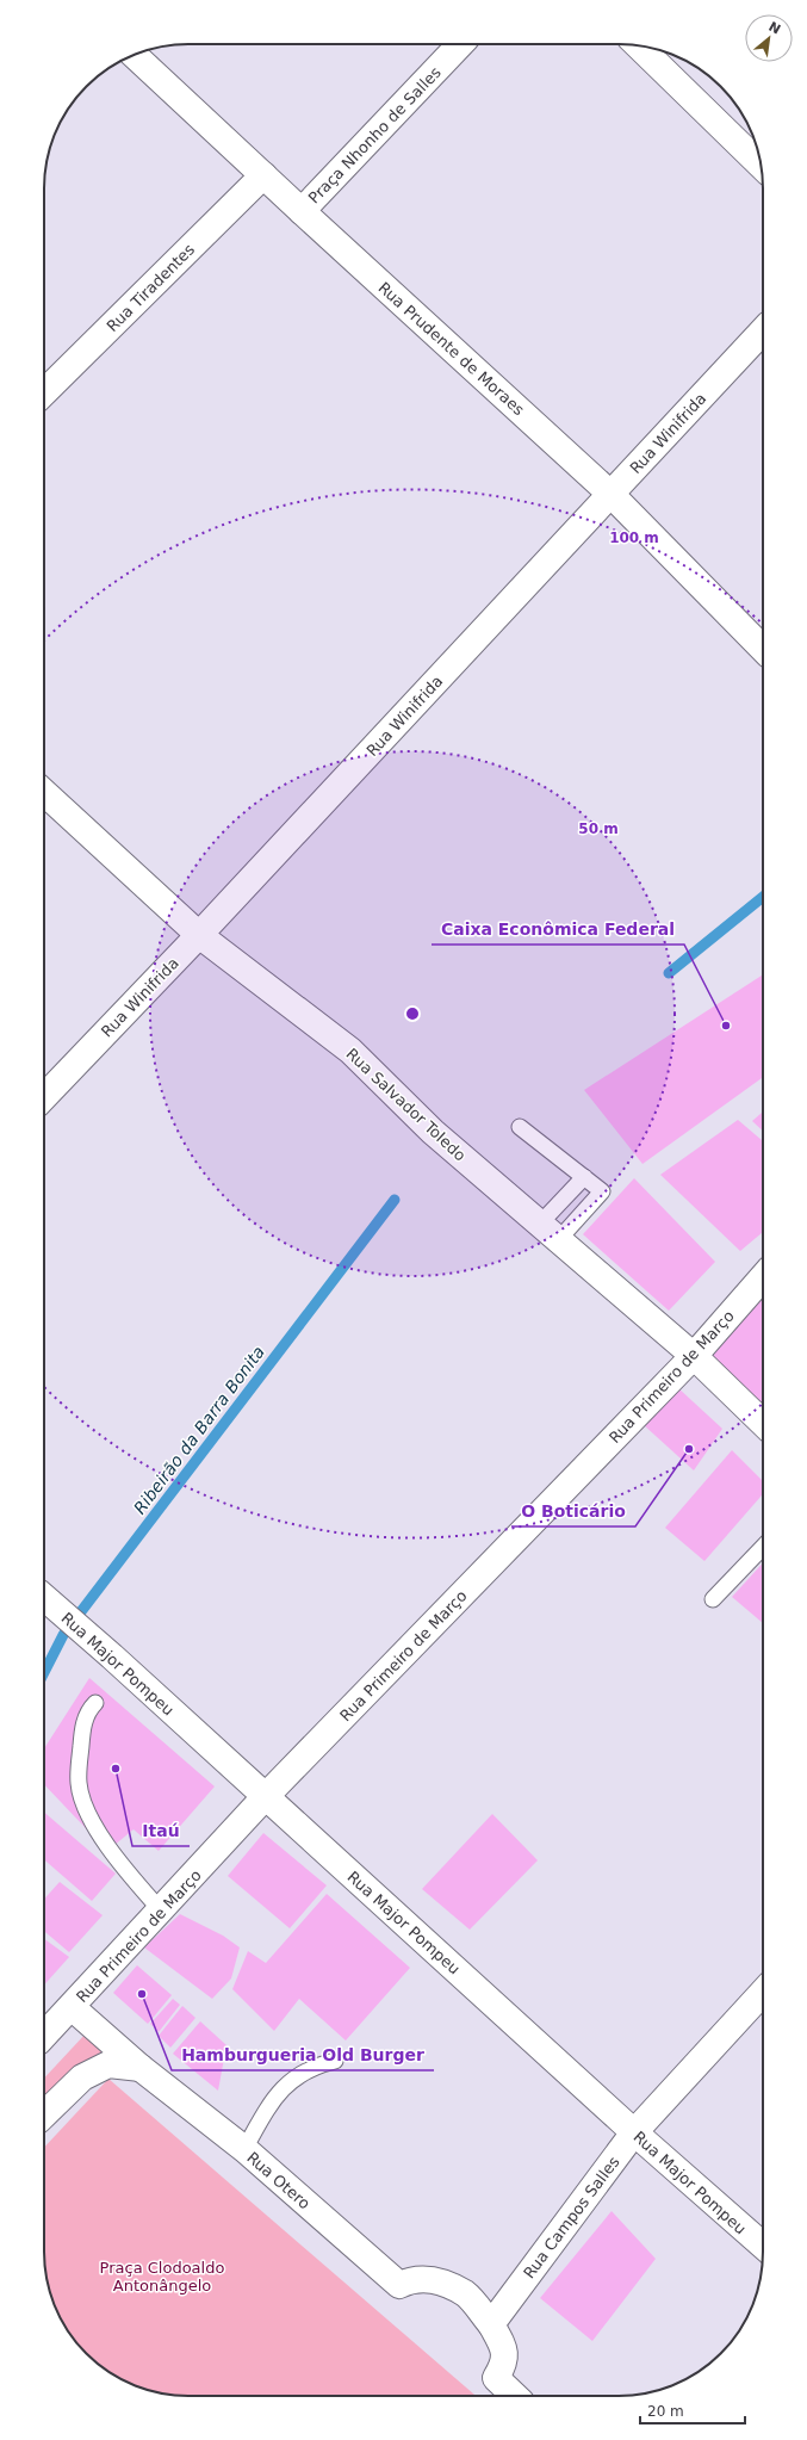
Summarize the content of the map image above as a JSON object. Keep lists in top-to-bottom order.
{
  "streets": {
    "street": [
      "Praça Nhonho de Salles",
      "Rua Tiradentes",
      "Rua Prudente de Moraes",
      "Rua Winifrida",
      "Rua Salvador Toledo",
      "Rua Primeiro de Março",
      "Rua Major Pompeu",
      "Rua Otero",
      "Rua Campos Salles"
    ]
  },
  "crossings": [
    ["Praça Nhonho de Salles", "Rua Prudente de Moraes"],
    ["Rua Tiradentes", "Rua Prudente de Moraes"],
    ["Rua Prudente de Moraes", "Rua Winifrida"],
    ["Rua Winifrida", "Rua Salvador Toledo"],
    ["Rua Salvador Toledo", "Rua Primeiro de Março"],
    ["Rua Primeiro de Março", "Rua Major Pompeu"],
    ["Rua Primeiro de Março", "Rua Otero"],
    ["Rua Major Pompeu", "Rua Campos Salles"],
    ["Rua Otero", "Rua Campos Salles"]
  ],
  "water": ["Ribeirão da Barra Bonita"],
  "parks": ["Praça Clodoaldo Antonângelo"],
  "places": [
    "Caixa Econômica Federal",
    "O Boticário",
    "Itaú",
    "Hamburgueria Old Burger"
  ],
  "scale_bar": "20 m",
  "north": "top right",
  "rings": ["100 m", "50 m"]
}
